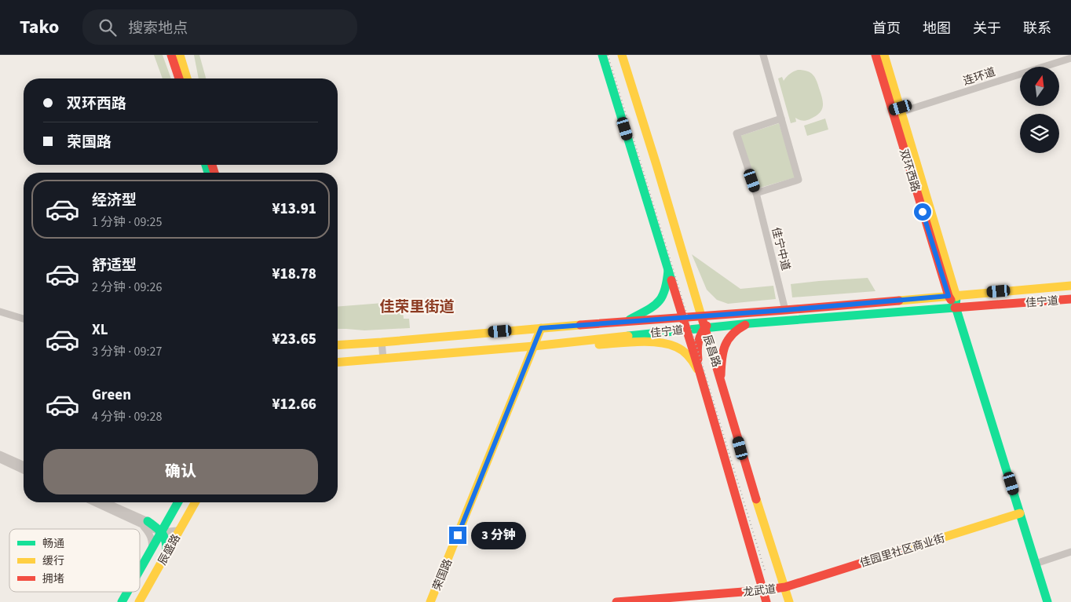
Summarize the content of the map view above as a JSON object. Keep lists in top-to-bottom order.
{
  "streets": {
    "main road": [
      "佳宁道",
      "辰昌路",
      "辰盛路",
      "佳园里社区商业街",
      "荣国路",
      "龙武道"
    ],
    "street": ["连环道", "佳宁中道"]
  },
  "crossings": [
    ["佳宁中道", "佳宁道"],
    ["佳宁道", "辰昌路"],
    ["佳宁道", "荣国路"],
    ["辰昌路", "佳园里社区商业街"],
    ["辰昌路", "龙武道"],
    ["佳园里社区商业街", "龙武道"]
  ],
  "districts": ["佳荣里街道"],
  "legend": ["畅通", "缓行", "拥堵"],
  "north": "top",
  "page": {
    "header": "Tako",
    "search": "搜索地点",
    "nav": [
      "首页",
      "地图",
      "关于",
      "联系"
    ],
    "banner": ["双环西路", "荣国路"],
    "list": [
      {
        "name": "经济型",
        "note": "1 分钟 · 09:25",
        "value": "¥13.91"
      },
      {
        "name": "舒适型",
        "note": "2 分钟 · 09:26",
        "value": "¥18.78"
      },
      {
        "name": "XL",
        "note": "3 分钟 · 09:27",
        "value": "¥23.65"
      },
      {
        "name": "Green",
        "note": "4 分钟 · 09:28",
        "value": "¥12.66"
      }
    ],
    "buttons": "确认",
    "bubble": "3 分钟"
  }
}
